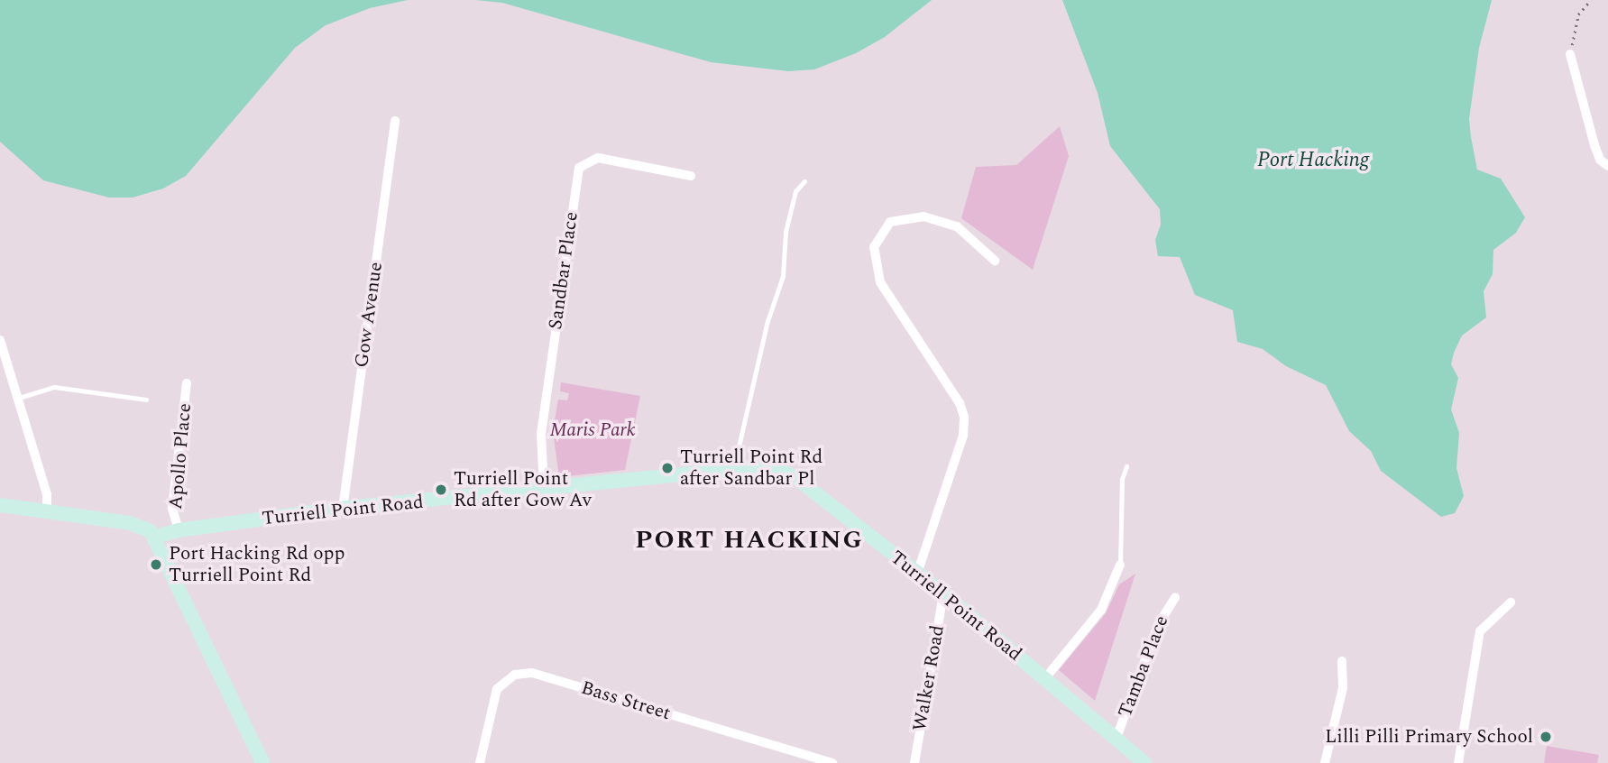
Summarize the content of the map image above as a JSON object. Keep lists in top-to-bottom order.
{
  "streets": {
    "street": [
      "Sandbar Place",
      "Gow Avenue",
      "Apollo Place",
      "Turriell Point Road",
      "Tamba Place",
      "Walker Road",
      "Bass Street"
    ]
  },
  "crossings": [
    ["Sandbar Place", "Turriell Point Road"],
    ["Gow Avenue", "Turriell Point Road"],
    ["Apollo Place", "Turriell Point Road"],
    ["Turriell Point Road", "Tamba Place"],
    ["Turriell Point Road", "Walker Road"]
  ],
  "districts": ["PORT HACKING"],
  "water": ["Port Hacking"],
  "parks": ["Maris Park"],
  "places": [
    "Turriell Point Rd after Sandbar Pl",
    "Turriell Point Rd after Gow Av",
    "Port Hacking Rd opp Turriell Point Rd",
    "Lilli Pilli Primary School"
  ]
}
